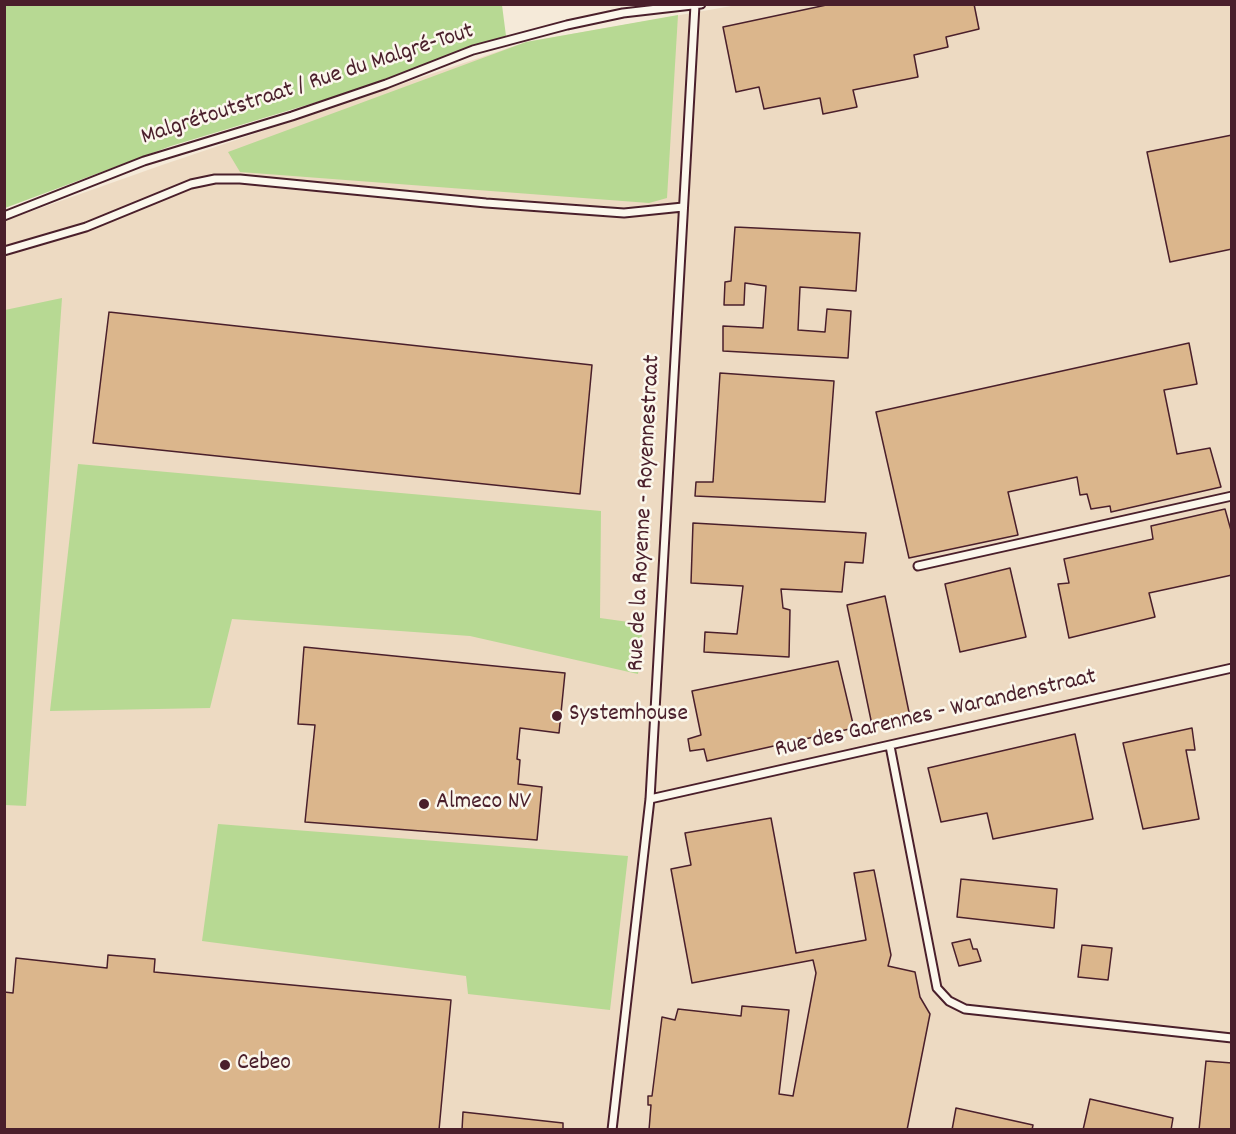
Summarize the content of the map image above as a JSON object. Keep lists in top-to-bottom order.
{
  "streets": {
    "lane": ["Malgrétoutstraat / Rue du Malgré-Tout", "Rue de la Royenne - Royennestraat", "Rue des Garennes - Warandenstraat"]
  },
  "crossings": [
    ["Malgrétoutstraat / Rue du Malgré-Tout", "Rue de la Royenne - Royennestraat"],
    ["Rue de la Royenne - Royennestraat", "Rue des Garennes - Warandenstraat"]
  ],
  "places": ["Systemhouse", "Almeco NV", "Cebeo"]
}
